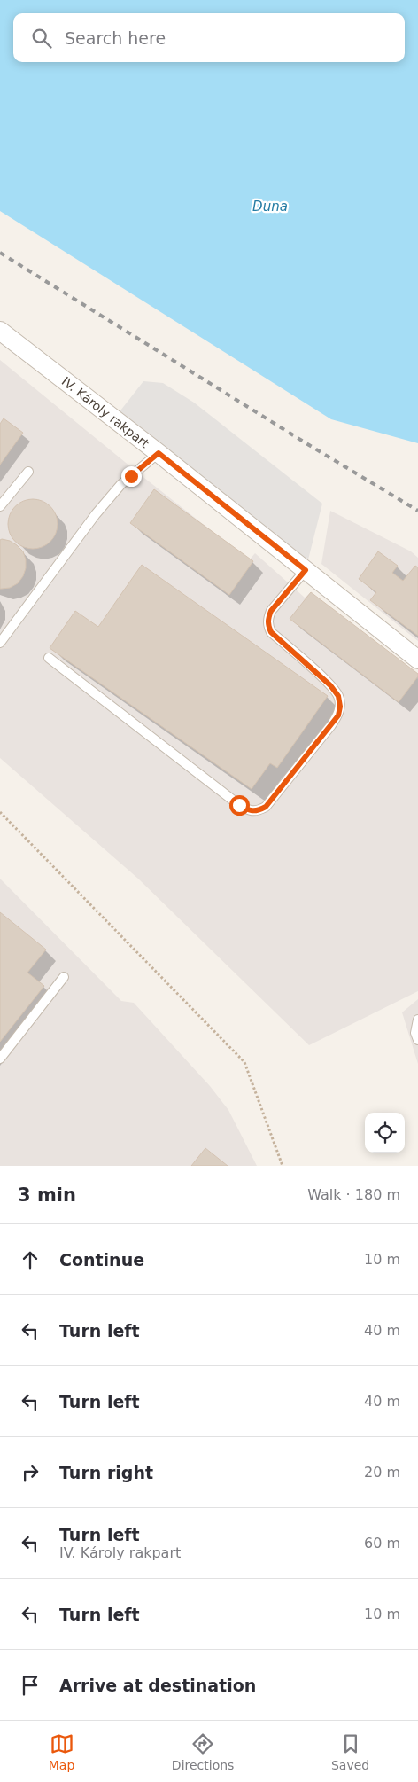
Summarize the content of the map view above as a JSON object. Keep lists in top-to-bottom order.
{
  "streets": {
    "street": ["IV. Károly rakpart"]
  },
  "water": ["Duna"],
  "page": {
    "search": "Search here",
    "heading": ["3 min", "Walk · 180 m"],
    "list": [
      ["Continue", "10 m"],
      ["Turn left", "40 m"],
      ["Turn left", "40 m"],
      ["Turn right", "20 m"],
      ["Turn left", "IV. Károly rakpart", "60 m"],
      ["Turn left", "10 m"],
      "Arrive at destination"
    ],
    "nav": ["Map", "Directions", "Saved"]
  }
}
